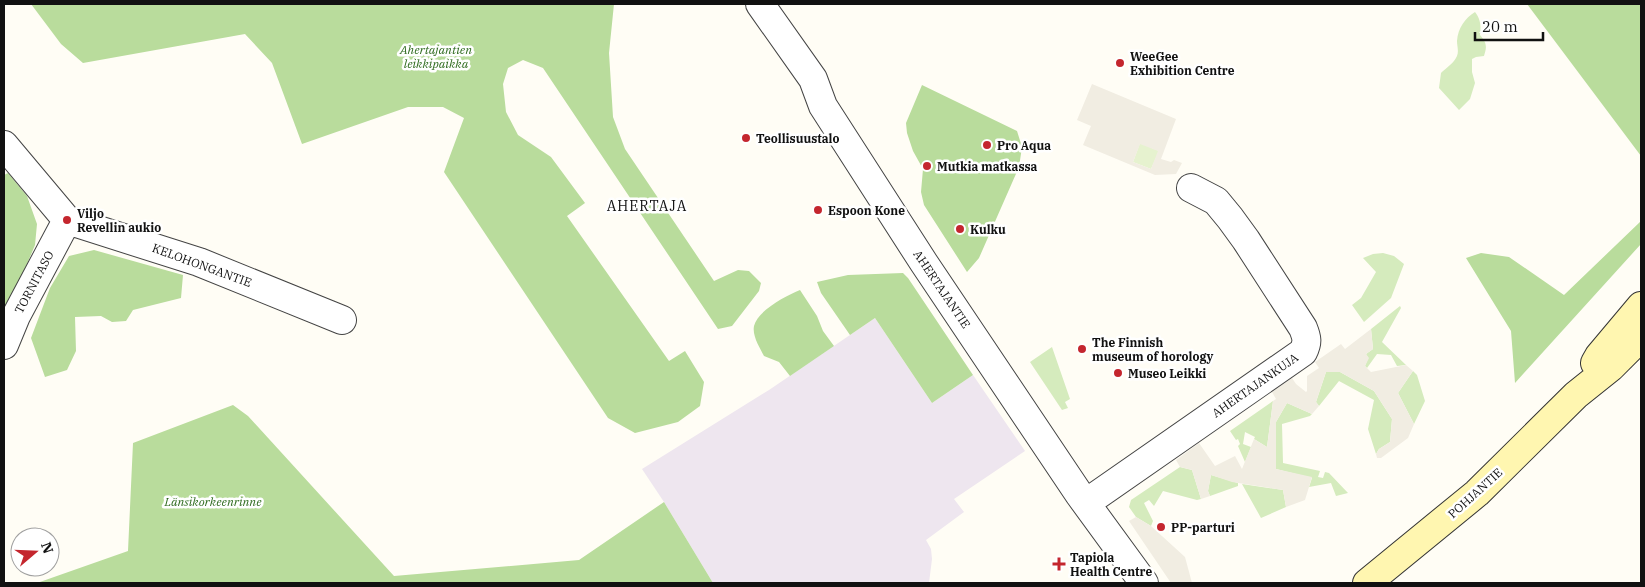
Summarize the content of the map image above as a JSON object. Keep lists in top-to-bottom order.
{
  "streets": {
    "main road": ["POHJANTIE"],
    "street": [
      "KELOHONGANTIE",
      "TORNITASO",
      "AHERTAJANTIE",
      "AHERTAJANKUJA"
    ]
  },
  "crossings": [
    ["KELOHONGANTIE", "TORNITASO"],
    ["AHERTAJANTIE", "AHERTAJANKUJA"]
  ],
  "districts": ["AHERTAJA"],
  "parks": ["Ahertajantien leikkipaikka", "Länsikorkeenrinne"],
  "places": {
    "other": [
      "WeeGee Exhibition Centre",
      "Teollisuustalo",
      "Pro Aqua",
      "Mutkia matkassa",
      "Espoon Kone",
      "Viljo Revellin aukio",
      "Kulku",
      "The Finnish museum of horology",
      "Museo Leikki",
      "PP-parturi"
    ],
    "health": ["Tapiola Health Centre"]
  },
  "scale_bar": "20 m",
  "north": "right"
}
